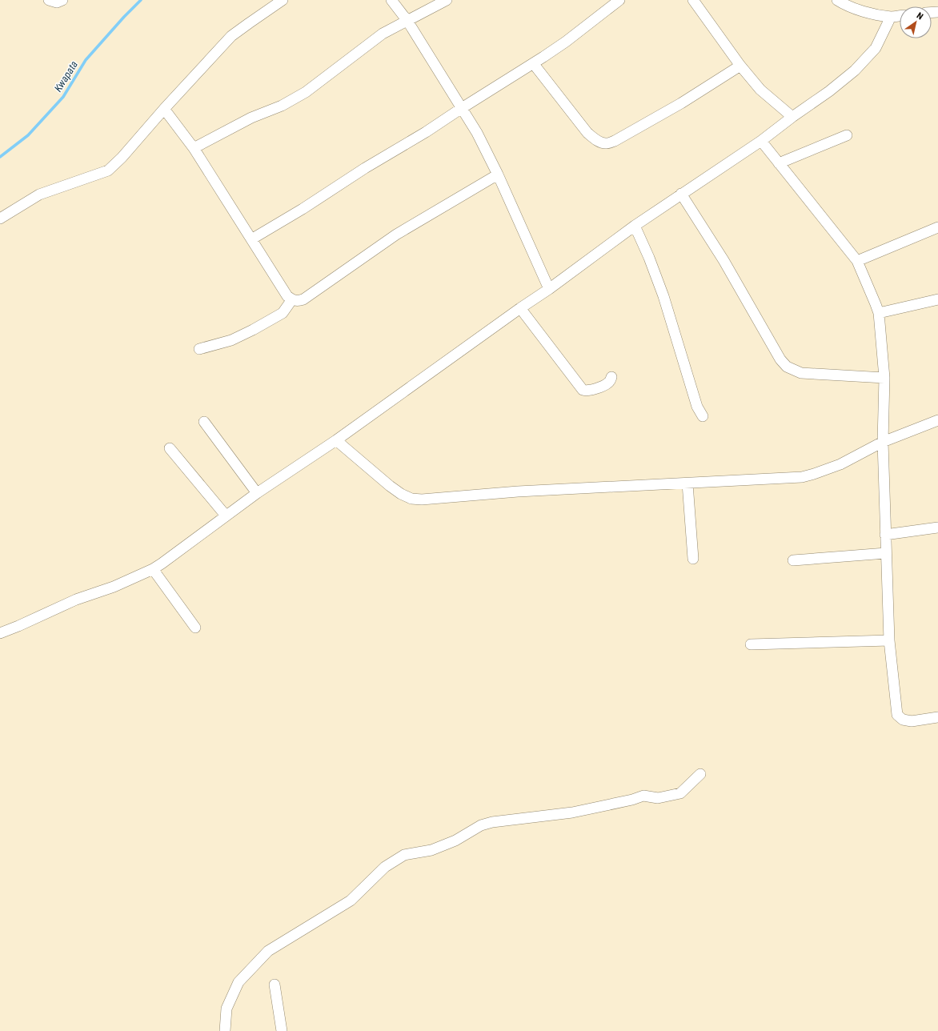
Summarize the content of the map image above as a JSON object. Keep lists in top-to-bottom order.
{
  "water": ["Kwapata"],
  "north": "top right"
}
